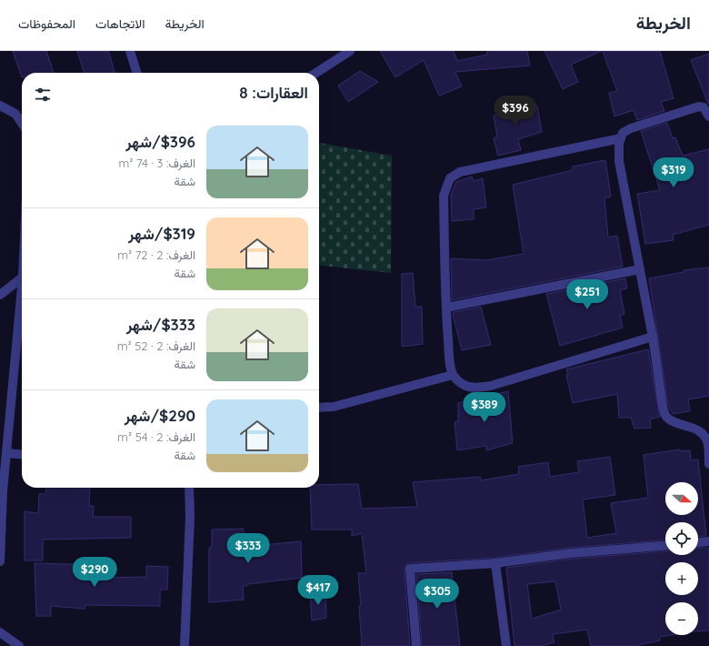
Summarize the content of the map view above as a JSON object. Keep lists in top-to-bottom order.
{
  "north": "right",
  "page": {
    "header": "الخريطة",
    "nav": ["الخريطة", "الاتجاهات", "المحفوظات"],
    "heading": "العقارات: 8",
    "price": [
      "$396",
      "$319",
      "$251",
      "$389",
      "$333",
      "$290",
      "$417",
      "$305"
    ],
    "list": [
      {
        "name": "$396/شهر",
        "note": "الغرف: 3 · 74 m² · شقة"
      },
      {
        "name": "$319/شهر",
        "note": "الغرف: 2 · 72 m² · شقة"
      },
      {
        "name": "$333/شهر",
        "note": "الغرف: 2 · 52 m² · شقة"
      },
      {
        "name": "$290/شهر",
        "note": "الغرف: 2 · 54 m² · شقة"
      }
    ],
    "map_buttons": ["+", "−"]
  }
}
